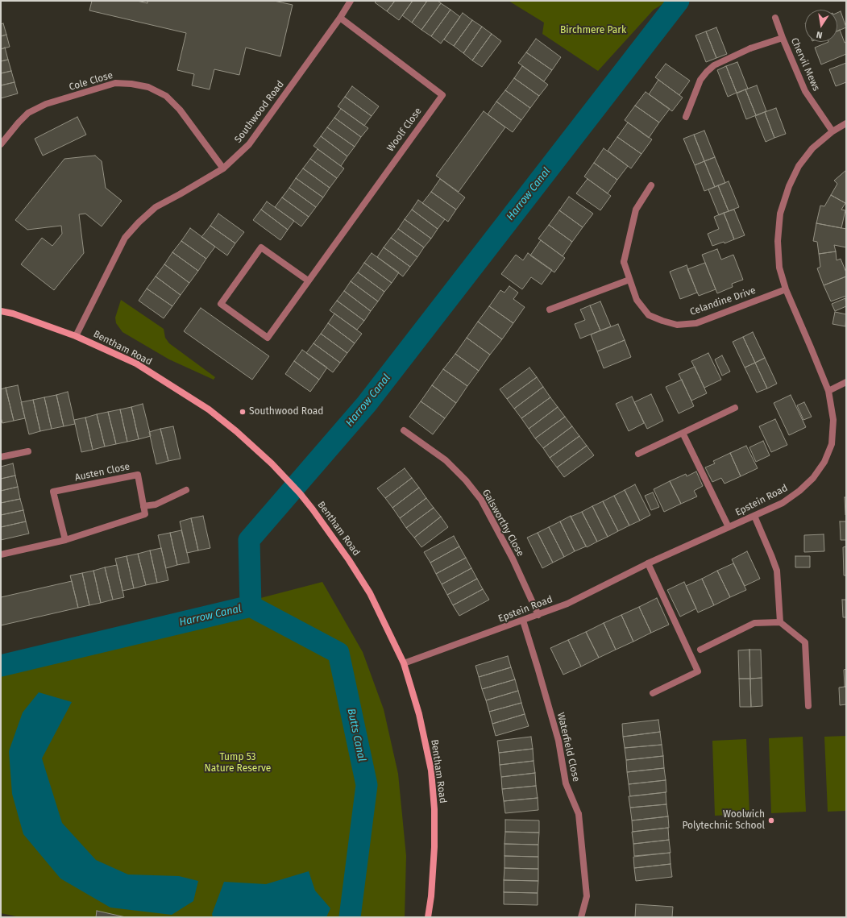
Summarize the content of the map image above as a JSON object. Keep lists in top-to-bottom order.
{
  "streets": {
    "street": [
      "Chervil Mews",
      "Cole Close",
      "Southwood Road",
      "Woolf Close",
      "Celandine Drive",
      "Bentham Road",
      "Austen Close",
      "Epstein Road",
      "Galsworthy Close",
      "Waterfield Close"
    ]
  },
  "crossings": [
    ["Chervil Mews", "Epstein Road"],
    ["Cole Close", "Southwood Road"],
    ["Southwood Road", "Woolf Close"],
    ["Southwood Road", "Bentham Road"],
    ["Celandine Drive", "Epstein Road"],
    ["Bentham Road", "Epstein Road"],
    ["Epstein Road", "Galsworthy Close"],
    ["Epstein Road", "Waterfield Close"]
  ],
  "water": ["Harrow Canal", "Butts Canal"],
  "parks": ["Birchmere Park", "Tump 53 Nature Reserve"],
  "places": ["Southwood Road", "Woolwich Polytechnic School"],
  "north": "bottom"
}
